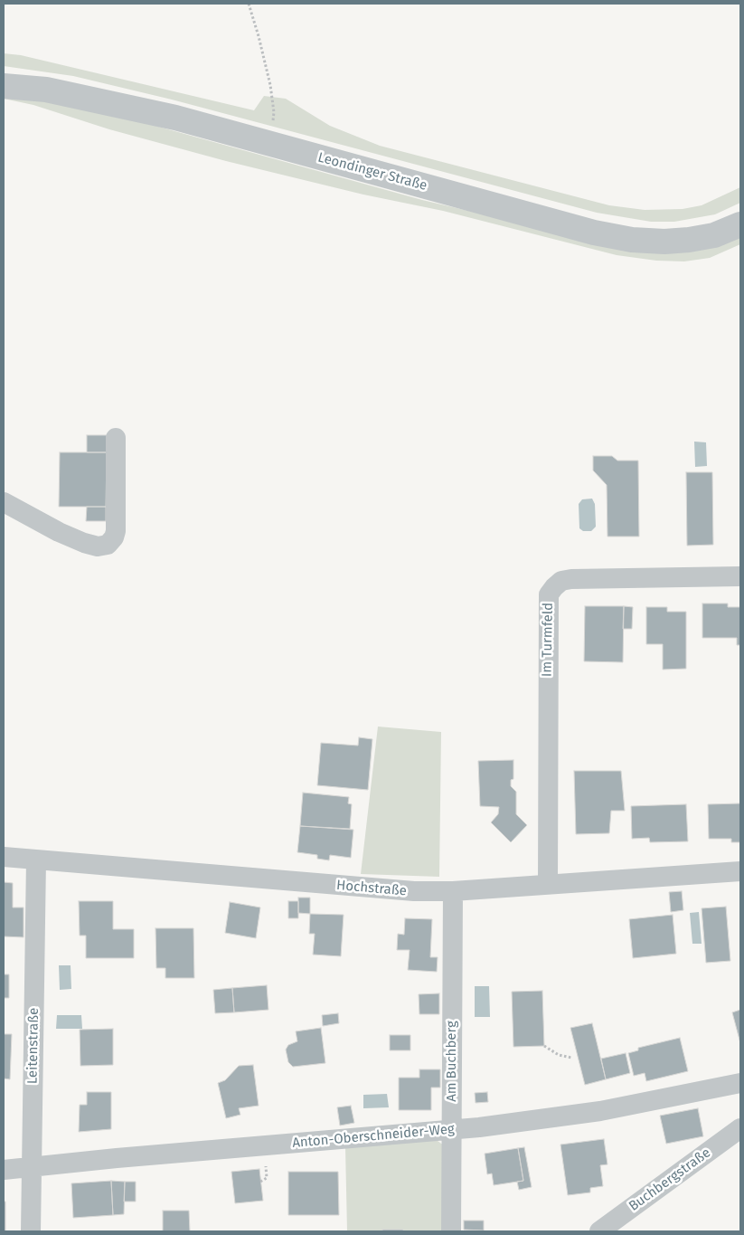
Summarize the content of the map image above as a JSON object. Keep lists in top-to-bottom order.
{
  "streets": {
    "street": [
      "Leondinger Straße",
      "Im Turmfeld",
      "Hochstraße",
      "Leitenstraße",
      "Am Buchberg",
      "Anton-Oberschneider-Weg",
      "Buchbergstraße"
    ]
  },
  "crossings": [
    ["Im Turmfeld", "Hochstraße"],
    ["Hochstraße", "Leitenstraße"],
    ["Hochstraße", "Am Buchberg"],
    ["Leitenstraße", "Anton-Oberschneider-Weg"],
    ["Am Buchberg", "Anton-Oberschneider-Weg"]
  ]
}
